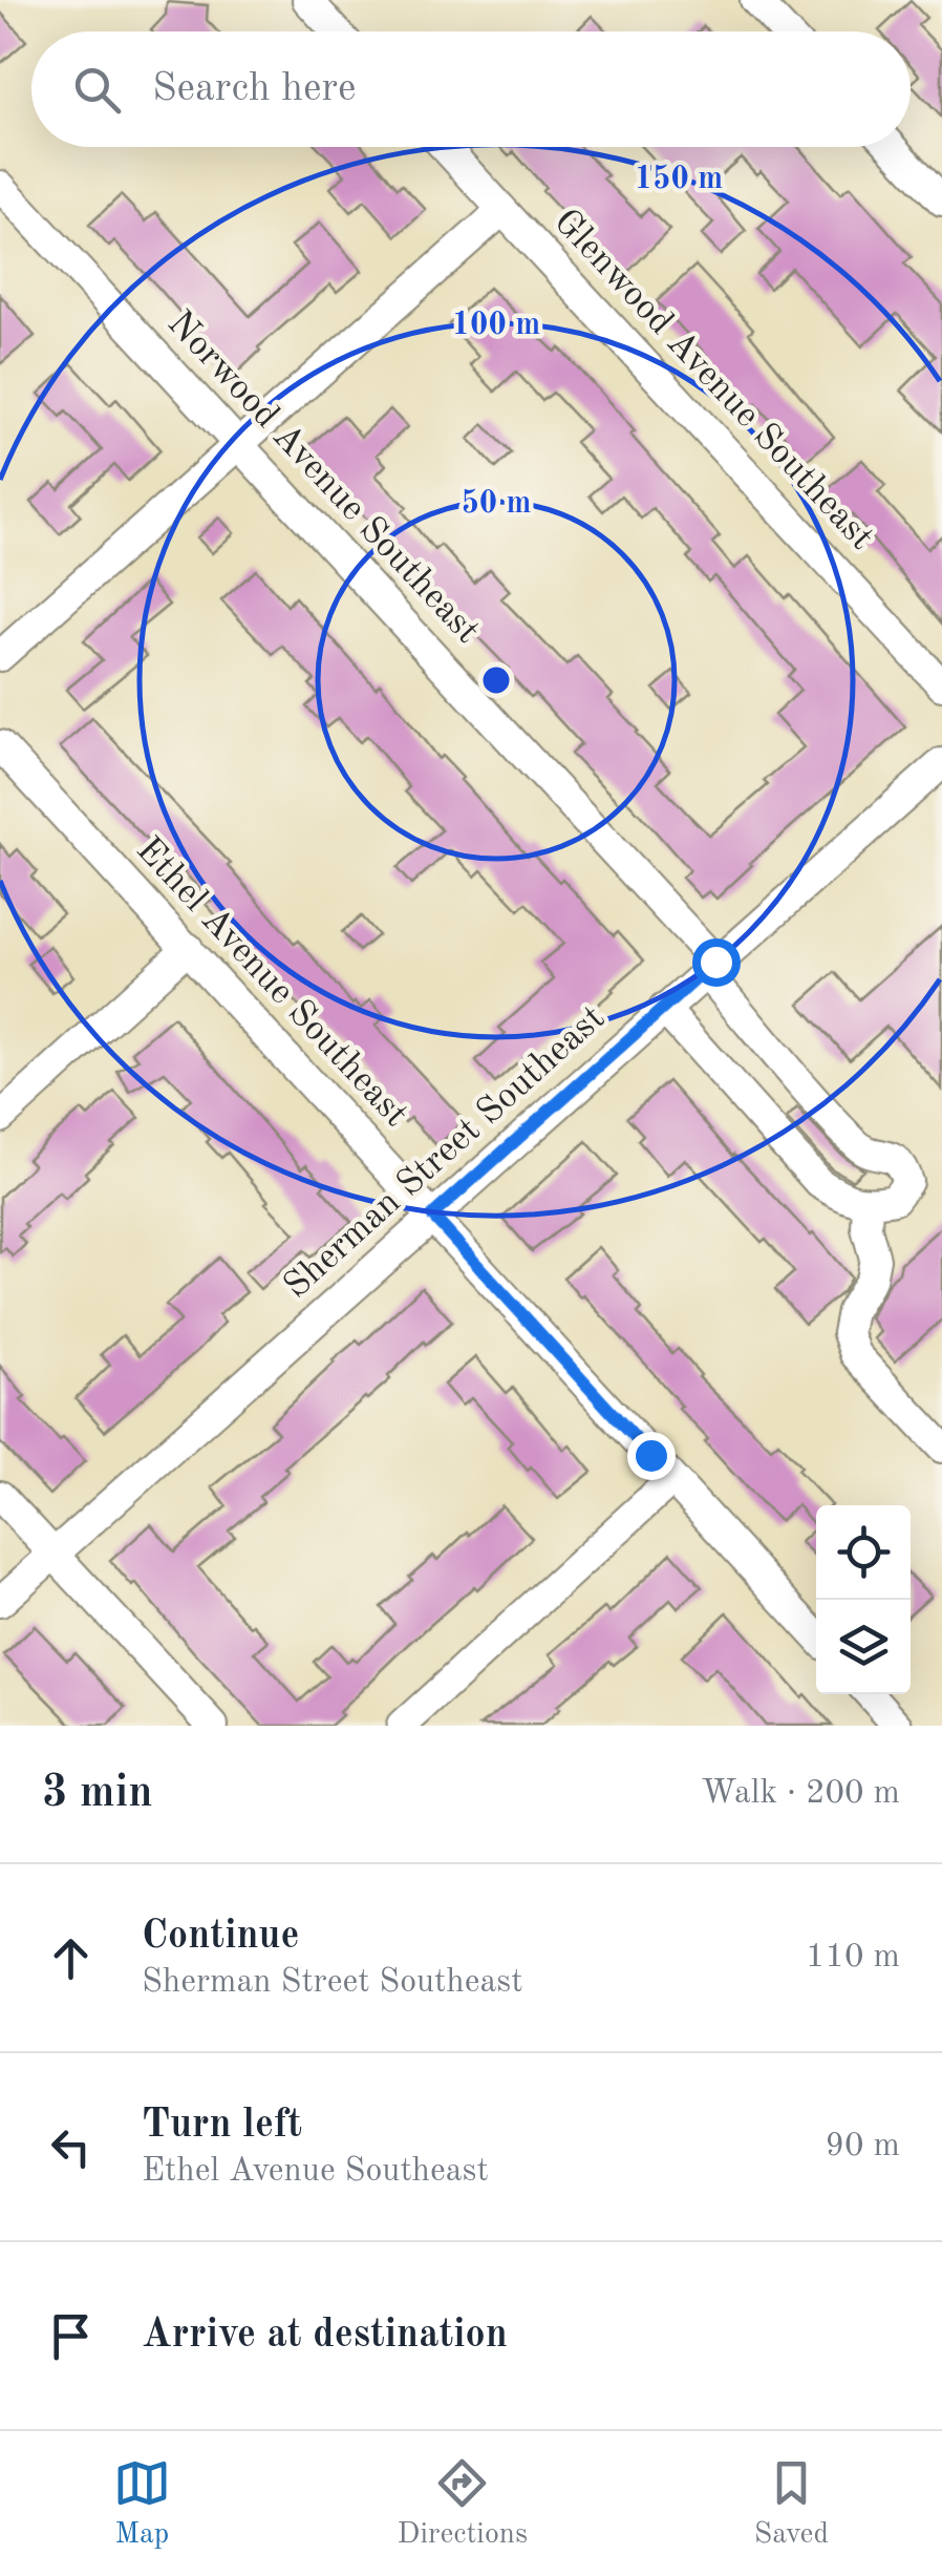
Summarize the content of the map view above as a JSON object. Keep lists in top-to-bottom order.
{
  "streets": {
    "street": [
      "Glenwood Avenue Southeast",
      "Norwood Avenue Southeast",
      "Ethel Avenue Southeast",
      "Sherman Street Southeast"
    ]
  },
  "crossings": [
    ["Norwood Avenue Southeast", "Sherman Street Southeast"],
    ["Ethel Avenue Southeast", "Sherman Street Southeast"]
  ],
  "page": {
    "search": "Search here",
    "heading": ["3 min", "Walk · 200 m"],
    "list": [
      ["Continue", "Sherman Street Southeast", "110 m"],
      ["Turn left", "Ethel Avenue Southeast", "90 m"],
      "Arrive at destination"
    ],
    "nav": ["Map", "Directions", "Saved"]
  },
  "rings": ["150 m", "100 m", "50 m"]
}
